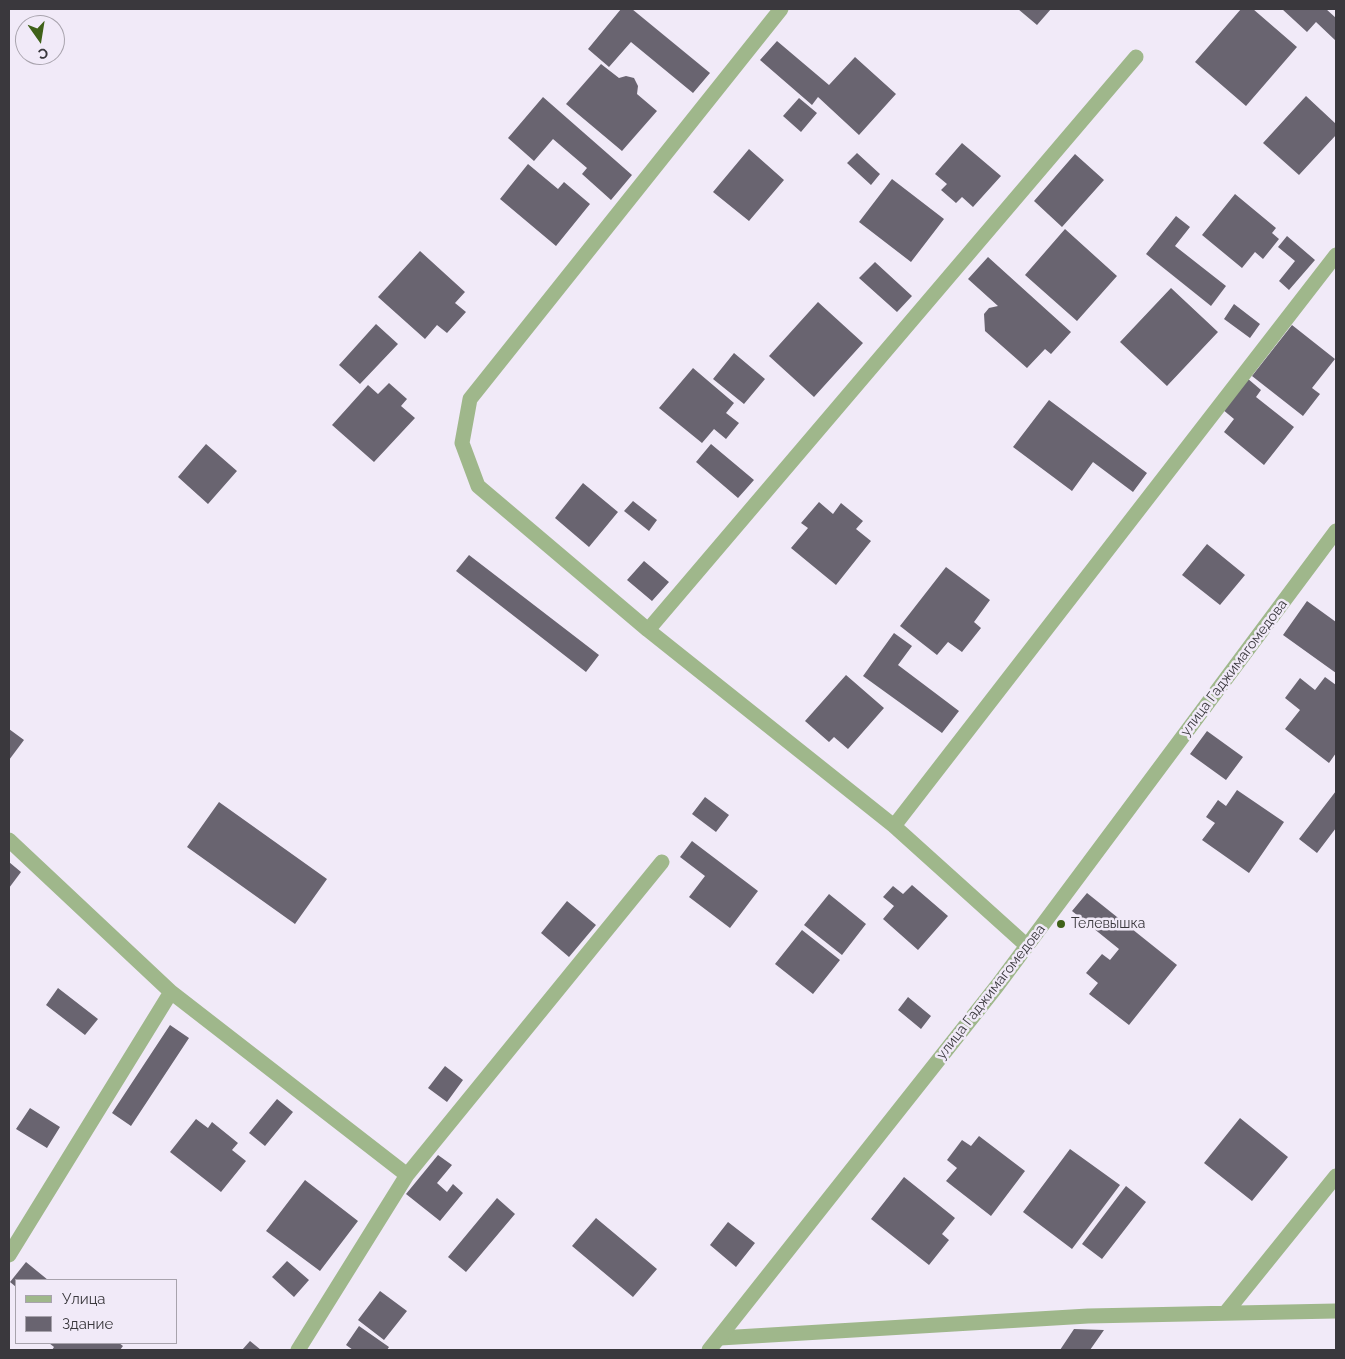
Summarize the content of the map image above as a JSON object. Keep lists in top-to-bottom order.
{
  "streets": {
    "street": ["улица Гаджимагомедова"]
  },
  "places": ["Телевышка"],
  "legend": ["Улица", "Здание"],
  "north": "bottom"
}
